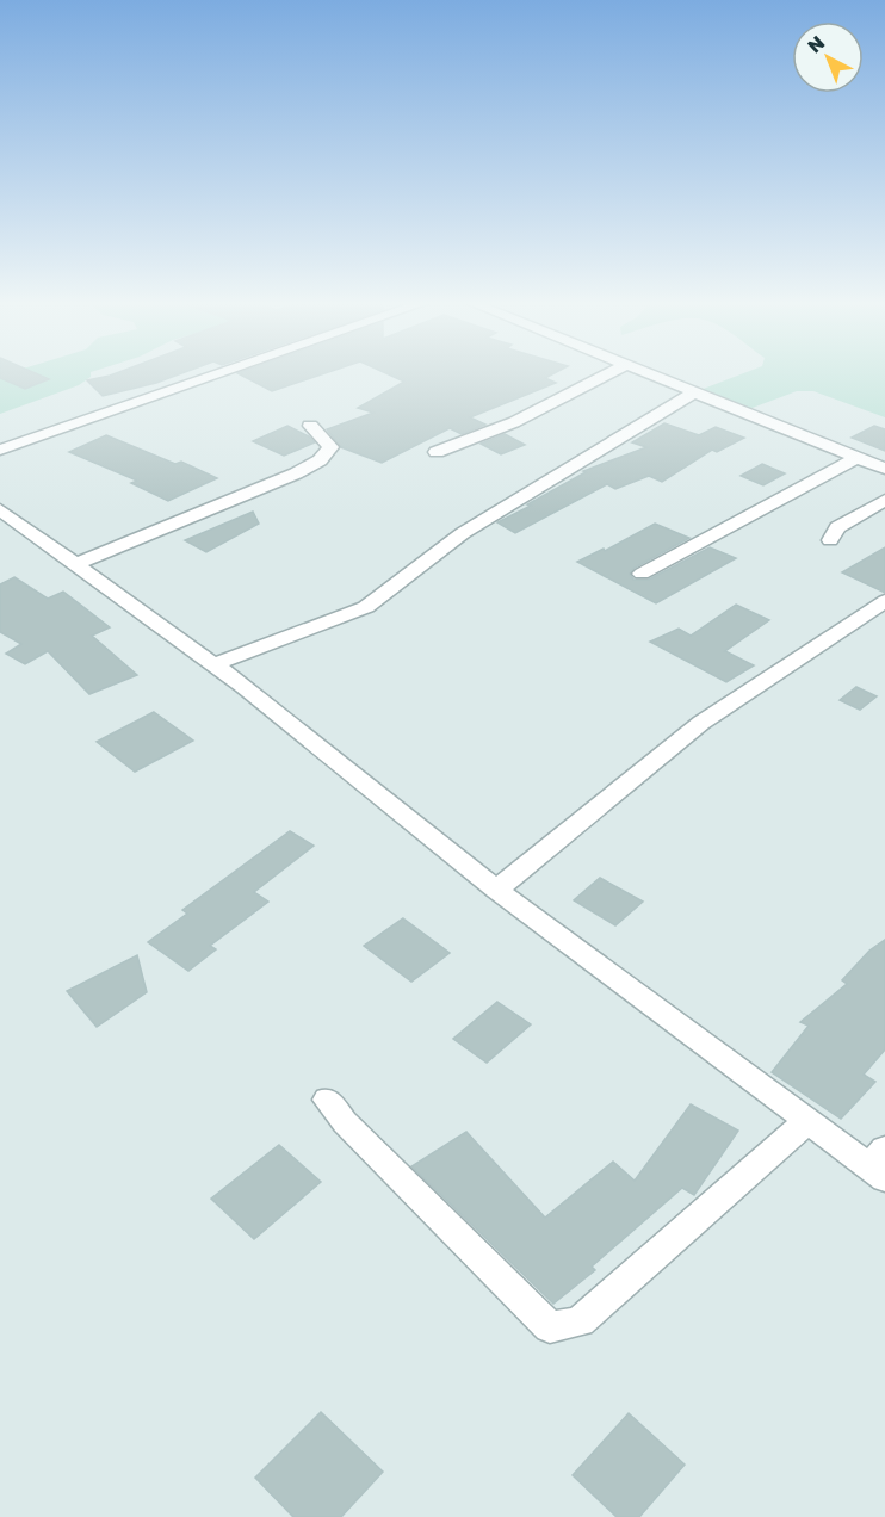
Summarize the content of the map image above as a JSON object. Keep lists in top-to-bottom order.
{
  "north": "top left"
}
